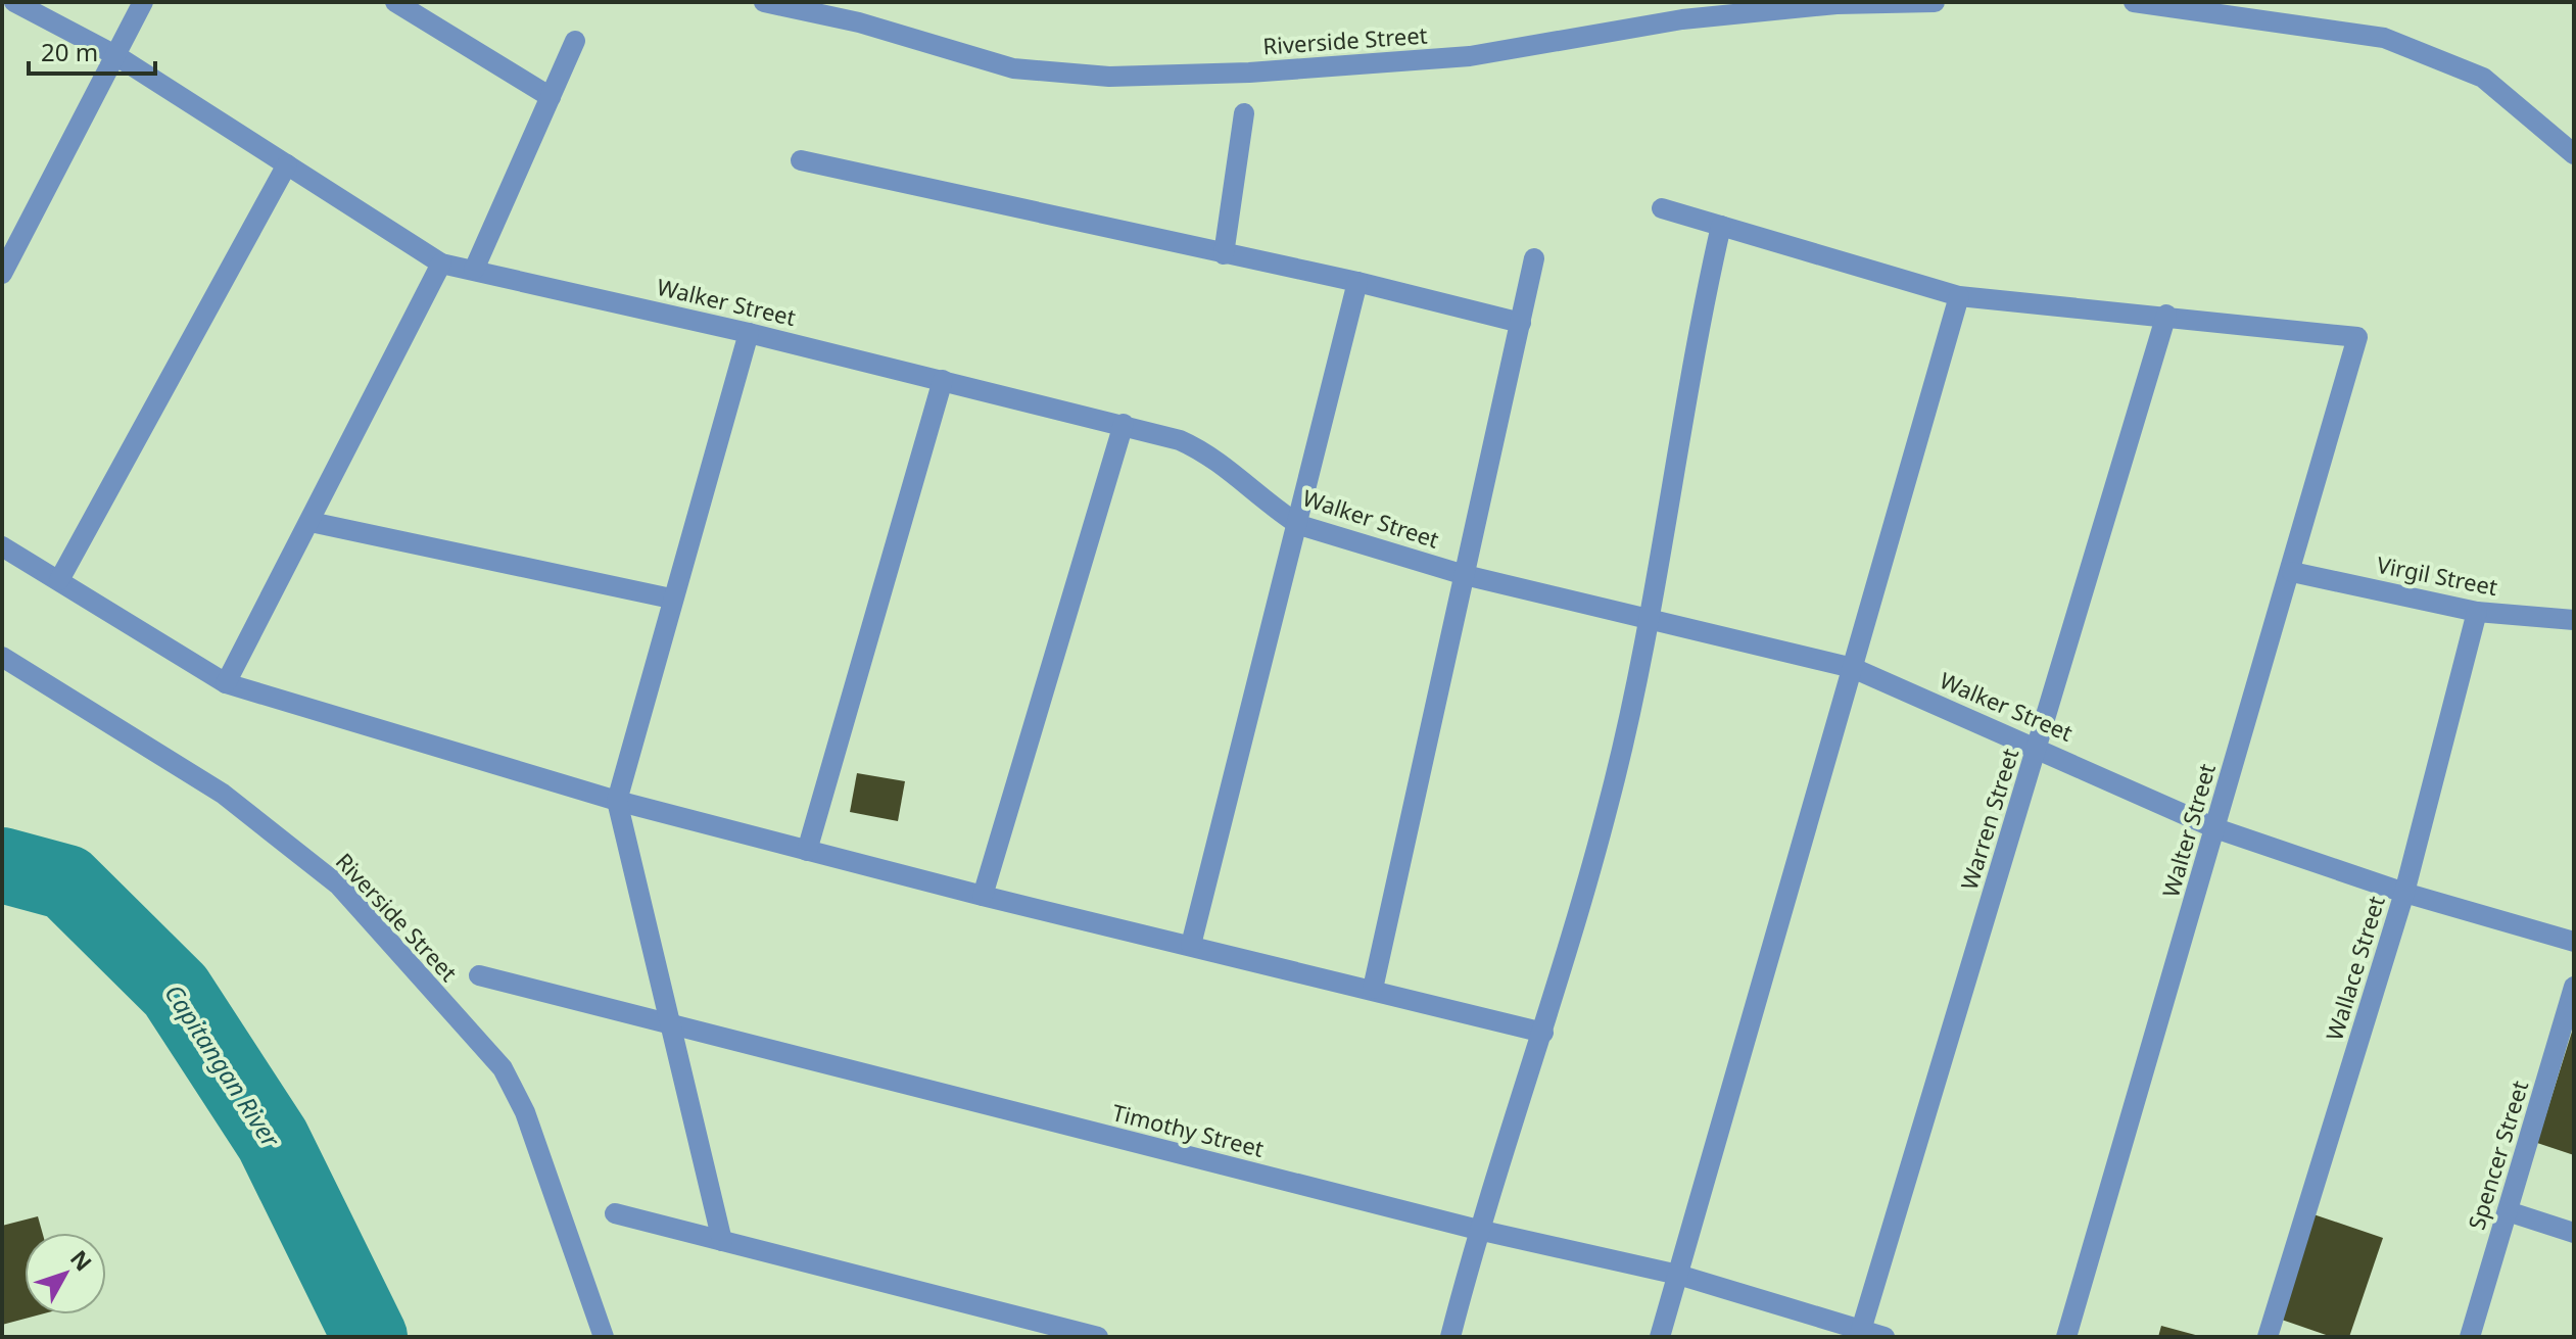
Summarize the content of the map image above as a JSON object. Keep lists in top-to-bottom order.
{
  "streets": {
    "street": [
      "Riverside Street",
      "Walker Street",
      "Virgil Street",
      "Warren Street",
      "Walter Street",
      "Wallace Street",
      "Timothy Street",
      "Spencer Street"
    ]
  },
  "crossings": [
    ["Walker Street", "Warren Street"],
    ["Walker Street", "Walter Street"],
    ["Walker Street", "Wallace Street"],
    ["Virgil Street", "Walter Street"],
    ["Virgil Street", "Wallace Street"],
    ["Warren Street", "Walter Street"],
    ["Warren Street", "Timothy Street"]
  ],
  "water": ["Capitangan River"],
  "scale_bar": "20 m",
  "north": "top right"
}
